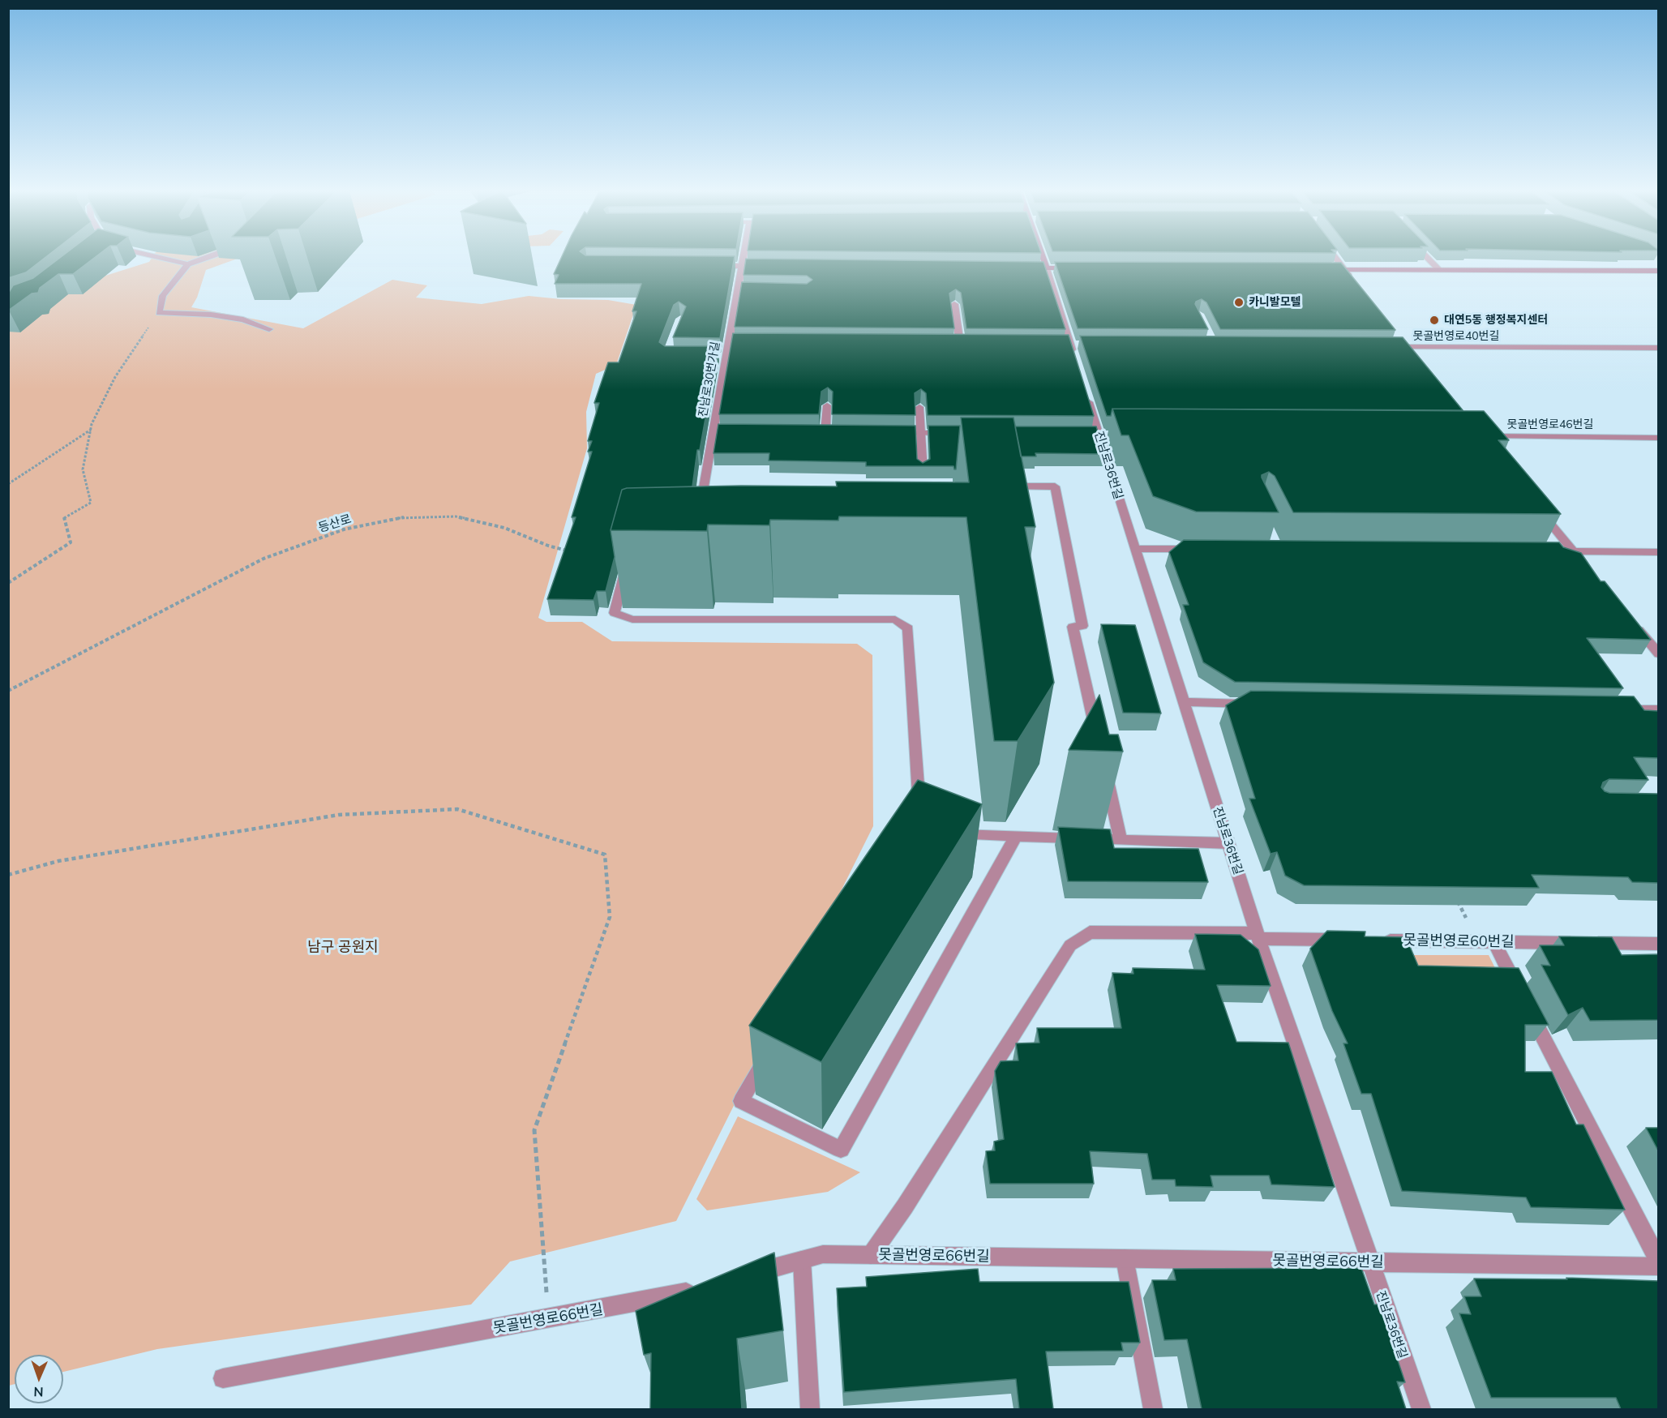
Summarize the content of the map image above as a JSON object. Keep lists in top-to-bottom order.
{
  "streets": {
    "street": [
      "못골번영로40번길",
      "진남로30번가길",
      "못골번영로46번길",
      "진남로36번길",
      "못골번영로60번길",
      "못골번영로66번길"
    ],
    "path": ["등산로"]
  },
  "crossings": [
    ["진남로36번길", "못골번영로66번길"]
  ],
  "parks": ["남구 공원지"],
  "places": ["카니발모텔", "대연5동 행정복지센터"],
  "north": "bottom"
}
